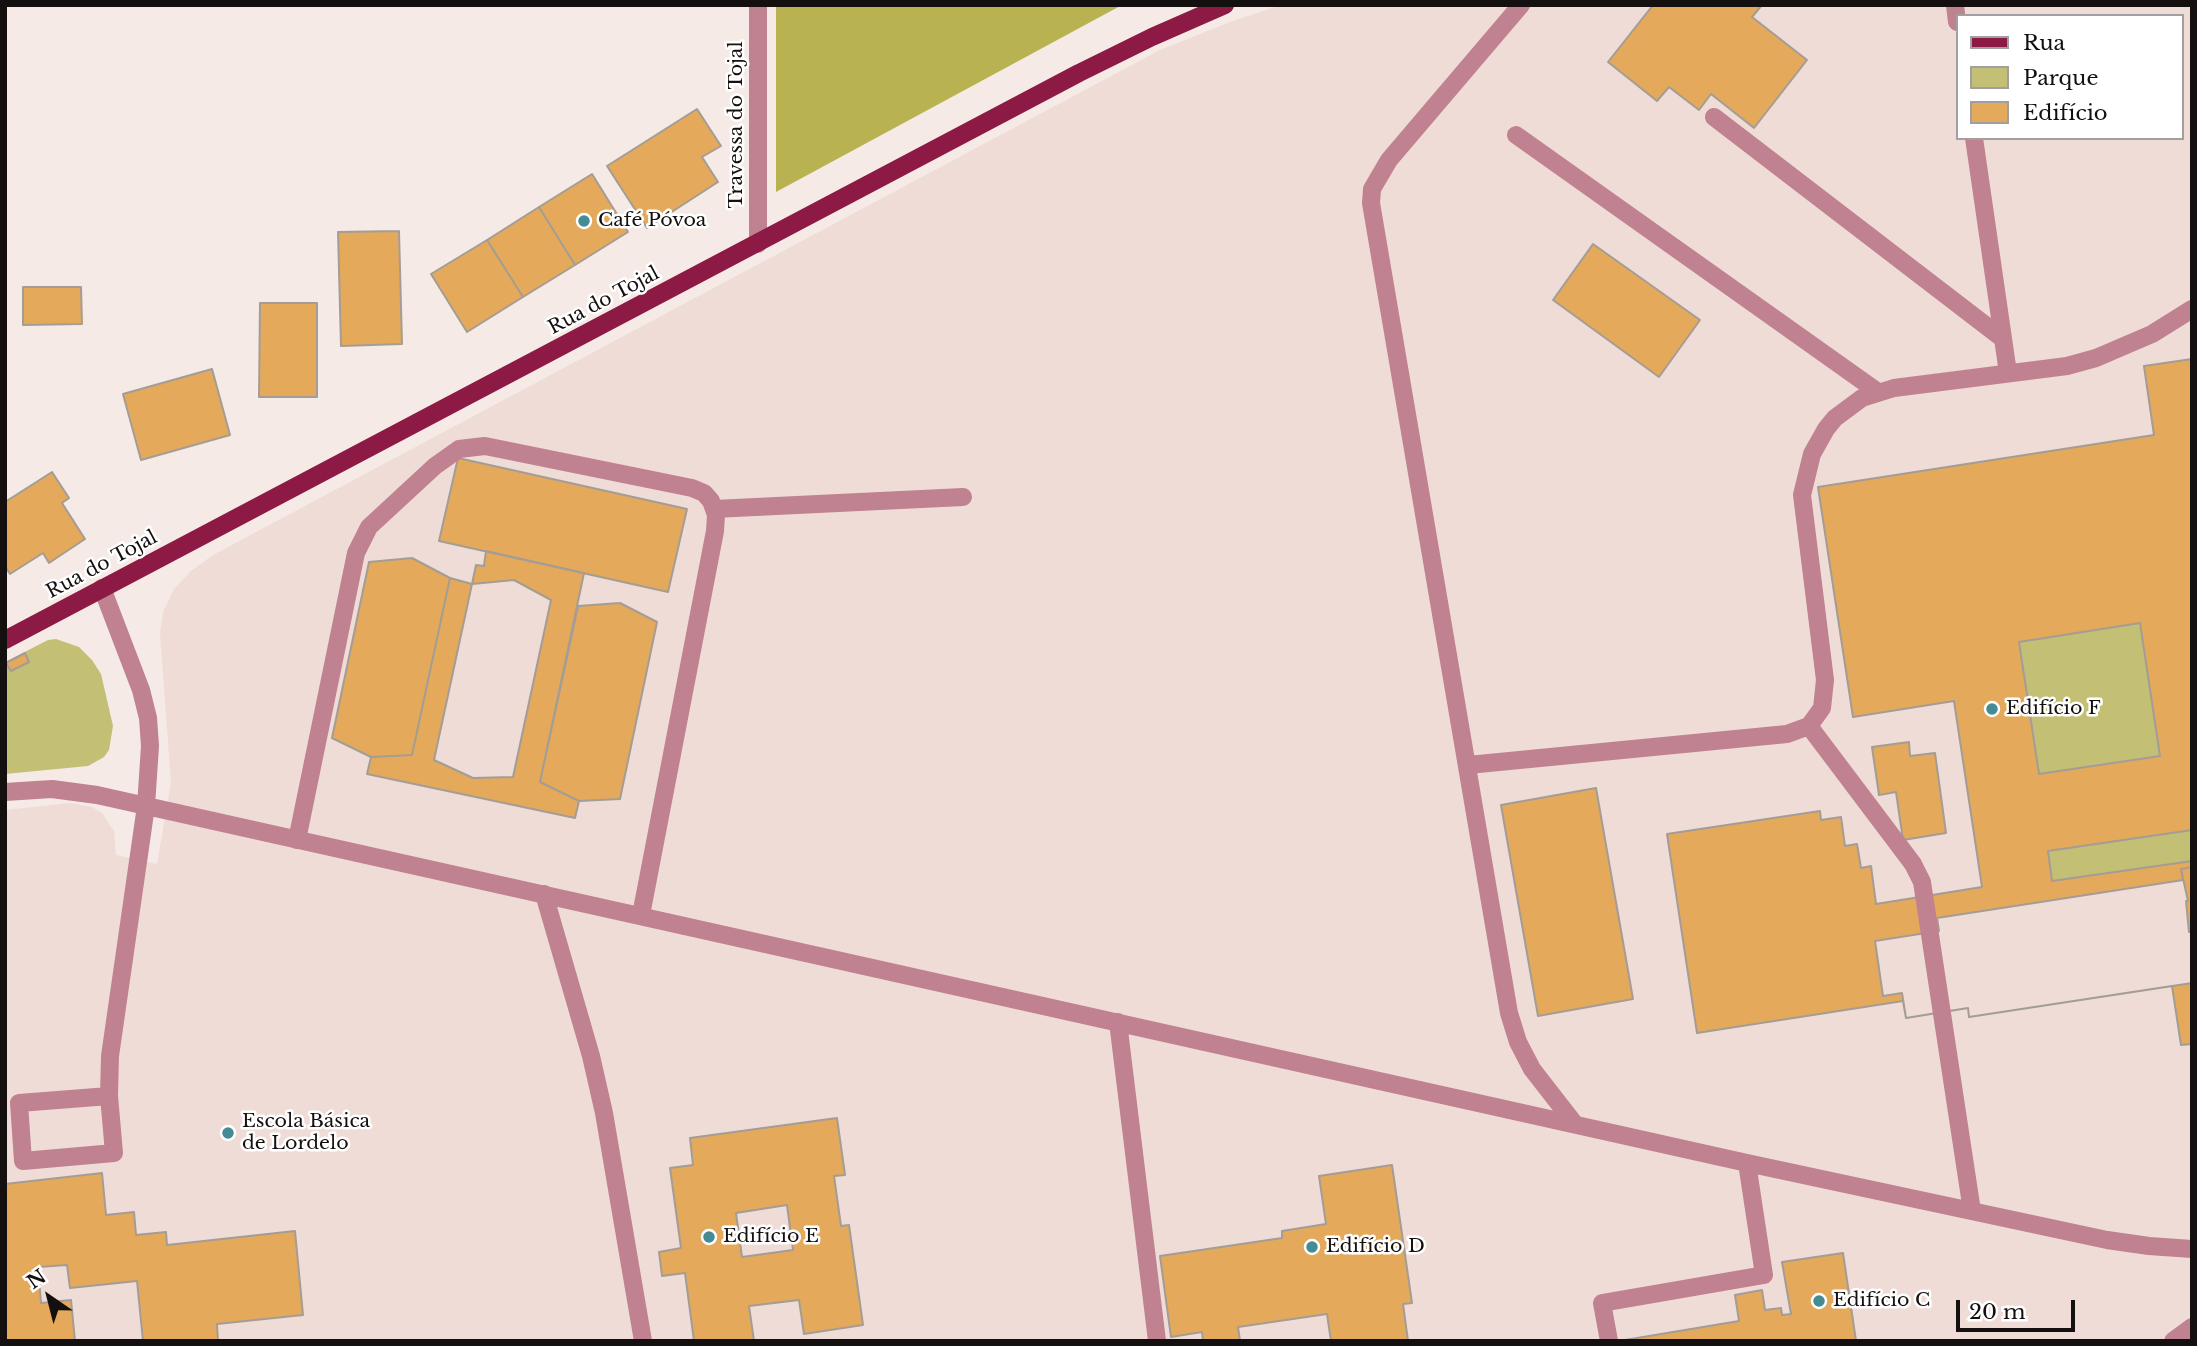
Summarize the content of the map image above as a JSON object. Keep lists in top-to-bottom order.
{
  "streets": {
    "main road": ["Rua do Tojal"],
    "street": ["Travessa do Tojal"]
  },
  "crossings": [
    ["Travessa do Tojal", "Rua do Tojal"]
  ],
  "places": [
    "Café Póvoa",
    "Edifício F",
    "Escola Básica de Lordelo",
    "Edifício E",
    "Edifício D",
    "Edifício C"
  ],
  "legend": ["Rua", "Parque", "Edifício"],
  "scale_bar": "20 m",
  "north": "top left"
}
